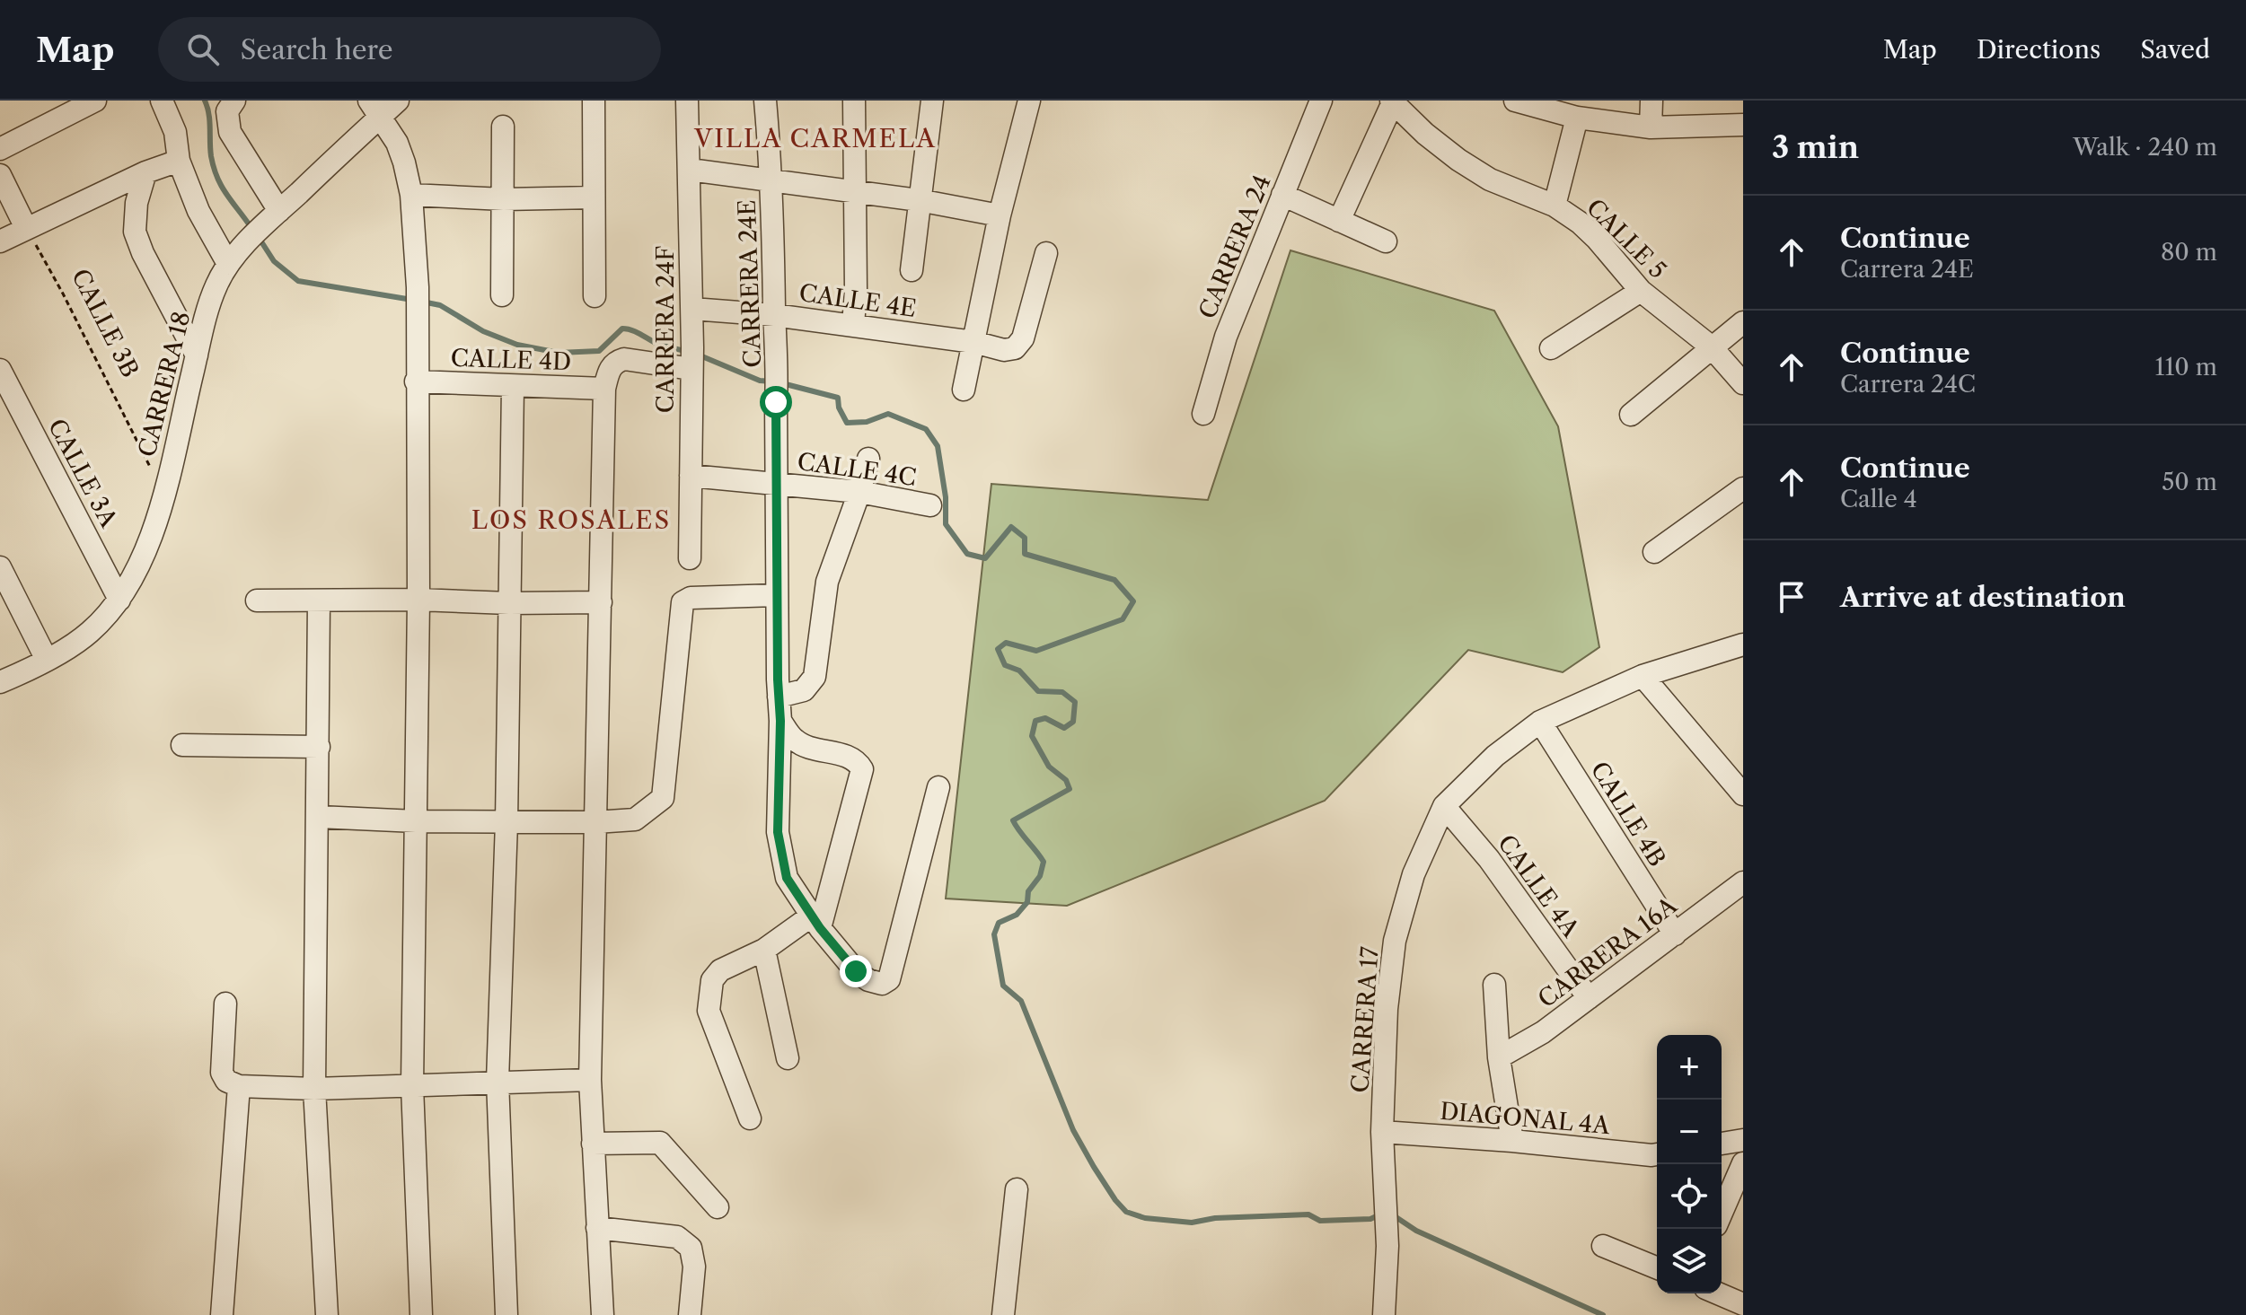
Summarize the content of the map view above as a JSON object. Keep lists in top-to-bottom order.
{
  "streets": {
    "street": [
      "CALLE 5",
      "CARRERA 24",
      "CARRERA 24E",
      "CALLE 4E",
      "CARRERA 24F",
      "CALLE 4D",
      "CARRERA 18",
      "CALLE 4C",
      "CALLE 3A",
      "CALLE 4B",
      "CALLE 4A",
      "CARRERA 16A",
      "CARRERA 17",
      "DIAGONAL 4A"
    ],
    "path": ["CALLE 3B"]
  },
  "crossings": [
    ["CARRERA 24E", "CALLE 4E"],
    ["CARRERA 24E", "CALLE 4C"],
    ["CALLE 4E", "CARRERA 24F"],
    ["CALLE 3B", "CARRERA 18"],
    ["CARRERA 24F", "CALLE 4C"],
    ["CARRERA 18", "CALLE 3A"],
    ["CALLE 4B", "CARRERA 16A"],
    ["CALLE 4B", "CARRERA 17"],
    ["CALLE 4A", "CARRERA 16A"],
    ["CALLE 4A", "CARRERA 17"],
    ["CARRERA 17", "DIAGONAL 4A"]
  ],
  "districts": ["VILLA CARMELA", "LOS ROSALES"],
  "page": {
    "header": "Map",
    "search": "Search here",
    "nav": ["Map", "Directions", "Saved"],
    "heading": ["3 min", "Walk · 240 m"],
    "list": [
      ["Continue", "Carrera 24E", "80 m"],
      ["Continue", "Carrera 24C", "110 m"],
      ["Continue", "Calle 4", "50 m"],
      "Arrive at destination"
    ],
    "map_buttons": ["+", "−"]
  }
}
